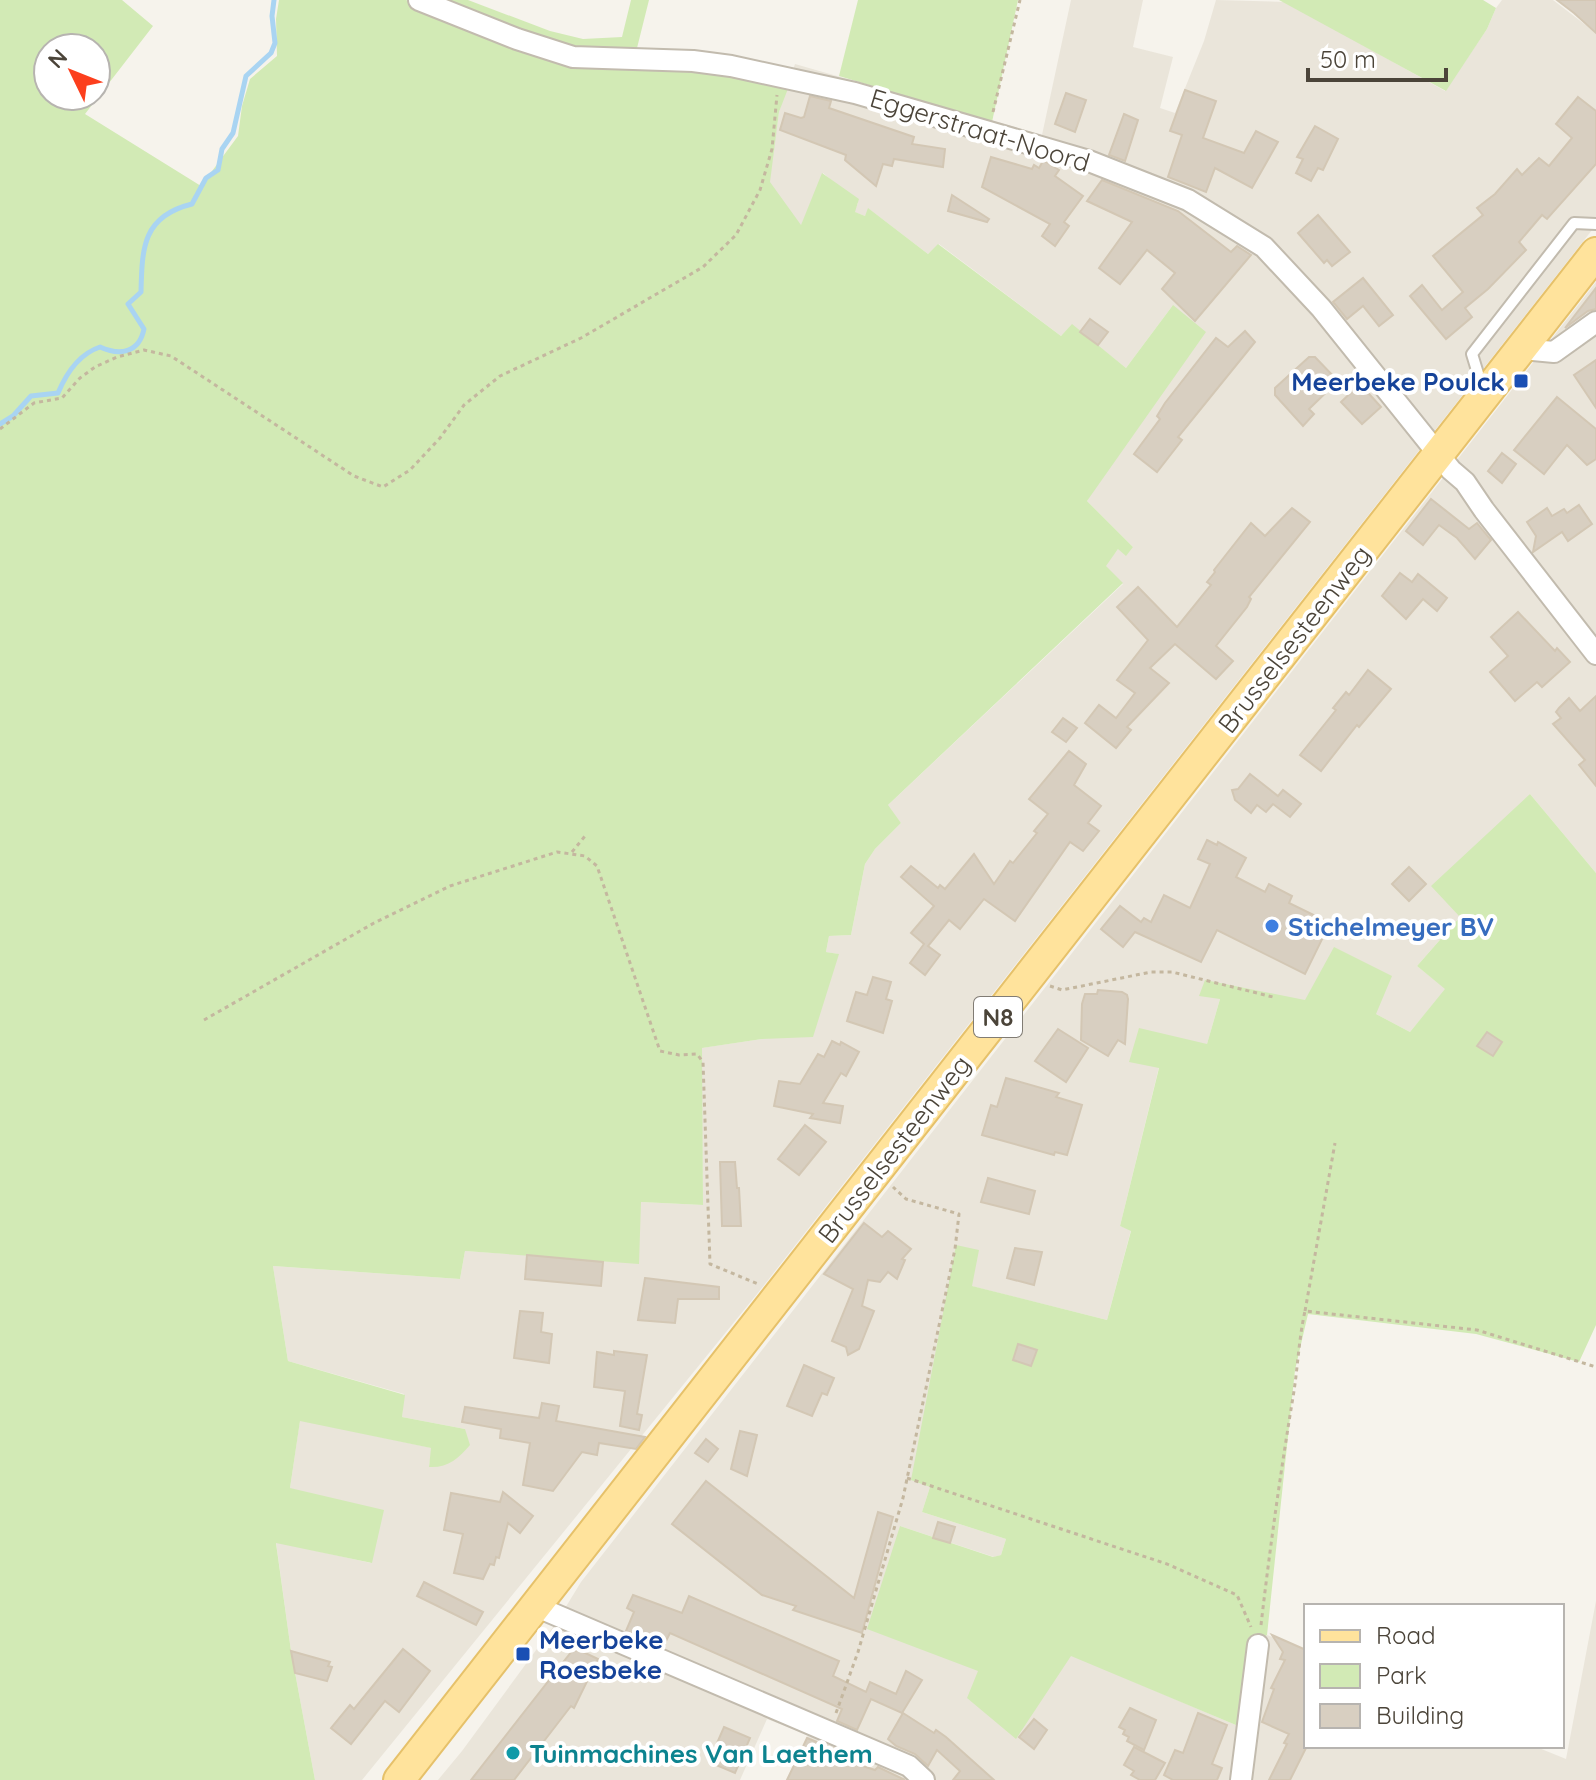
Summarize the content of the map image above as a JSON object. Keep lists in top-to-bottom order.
{
  "streets": {
    "main road": ["Brusselsesteenweg", "N8"],
    "street": ["Eggerstraat-Noord"]
  },
  "crossings": [
    ["Eggerstraat-Noord", "Brusselsesteenweg"]
  ],
  "places": {
    "transit": ["Meerbeke Poulck", "Meerbeke Roesbeke"],
    "other": ["Stichelmeyer BV", "Tuinmachines Van Laethem"]
  },
  "legend": ["Road", "Park", "Building"],
  "scale_bar": "50 m",
  "north": "top left"
}
